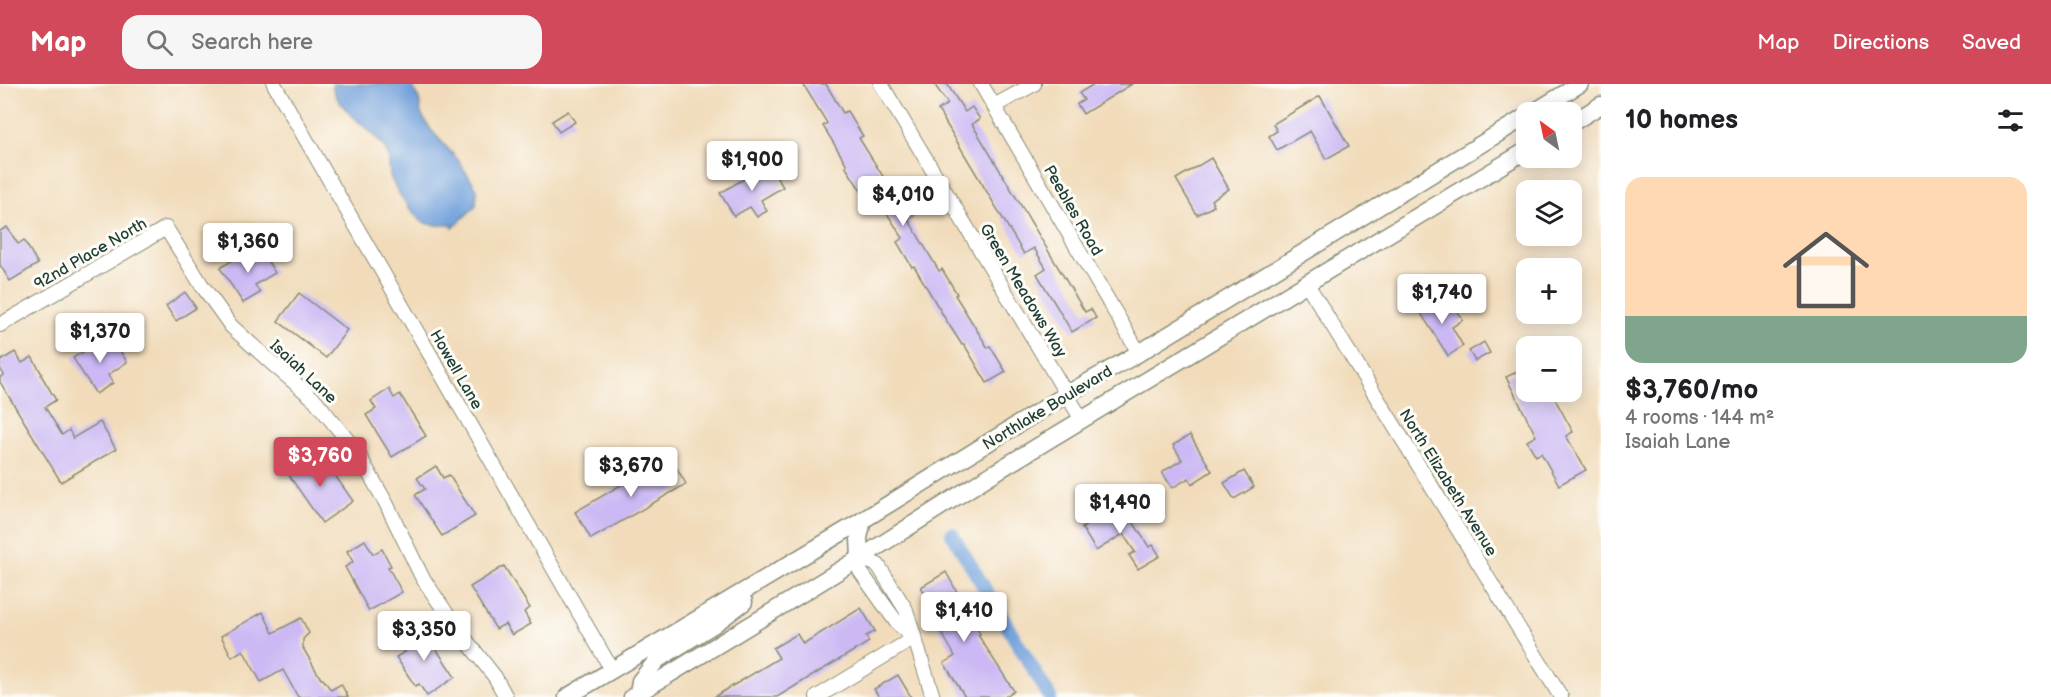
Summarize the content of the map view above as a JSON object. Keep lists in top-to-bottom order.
{
  "streets": {
    "main road": ["Northlake Boulevard"],
    "street": [
      "Peebles Road",
      "92nd Place North",
      "Green Meadows Way",
      "Howell Lane",
      "Isaiah Lane",
      "North Elizabeth Avenue"
    ]
  },
  "crossings": [
    ["Peebles Road", "Northlake Boulevard"],
    ["92nd Place North", "Isaiah Lane"],
    ["Green Meadows Way", "Northlake Boulevard"],
    ["Howell Lane", "Northlake Boulevard"],
    ["Northlake Boulevard", "North Elizabeth Avenue"]
  ],
  "north": "top left",
  "page": {
    "header": "Map",
    "search": "Search here",
    "nav": ["Map", "Directions", "Saved"],
    "heading": "10 homes",
    "map_buttons": ["+", "−"],
    "price": [
      "$1,900",
      "$4,010",
      "$1,360",
      "$1,740",
      "$1,370",
      "$3,760",
      "$3,670",
      "$1,490",
      "$1,410",
      "$3,350"
    ],
    "list": [
      {
        "name": "$3,760/mo",
        "note": "4 rooms · 144 m² · Isaiah Lane"
      }
    ]
  }
}
